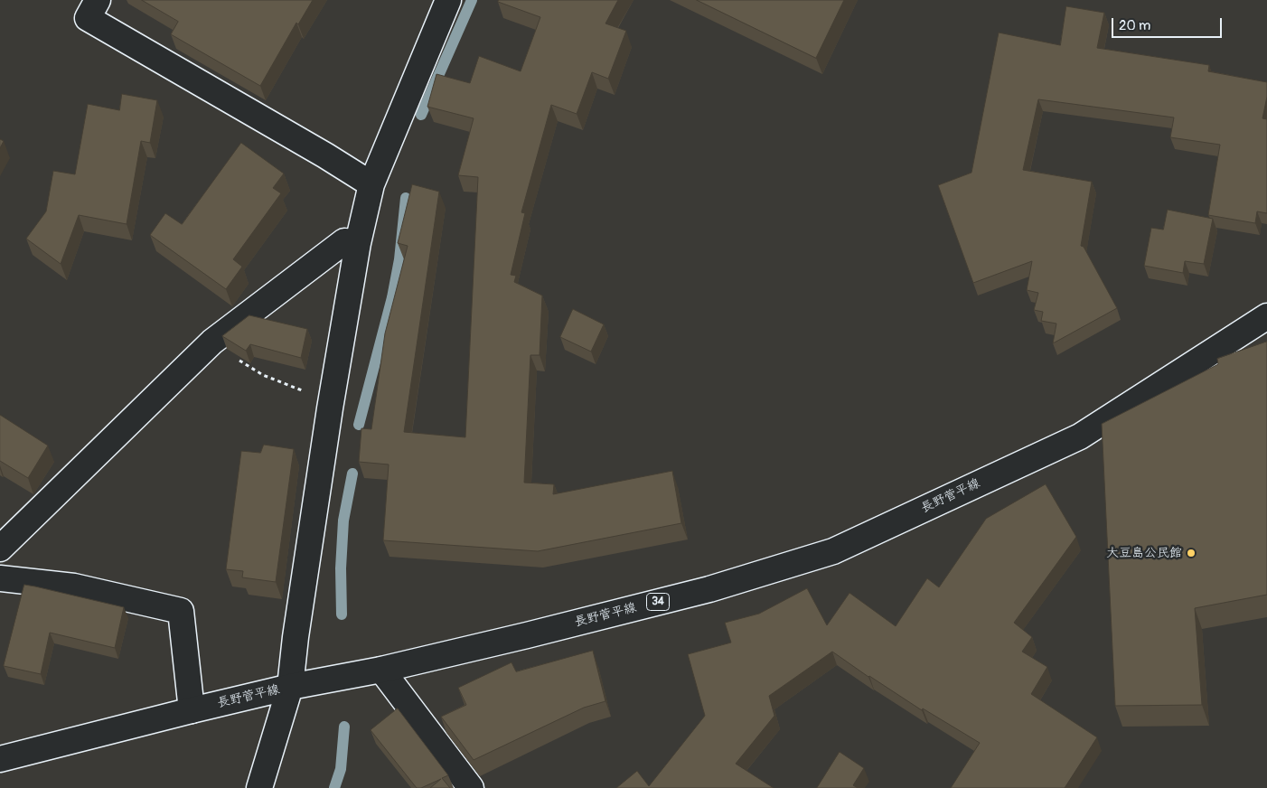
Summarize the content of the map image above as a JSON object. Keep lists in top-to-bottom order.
{
  "streets": {
    "main road": ["長野菅平線", "34"]
  },
  "places": ["大豆島公民館"],
  "scale_bar": "20 m"
}
